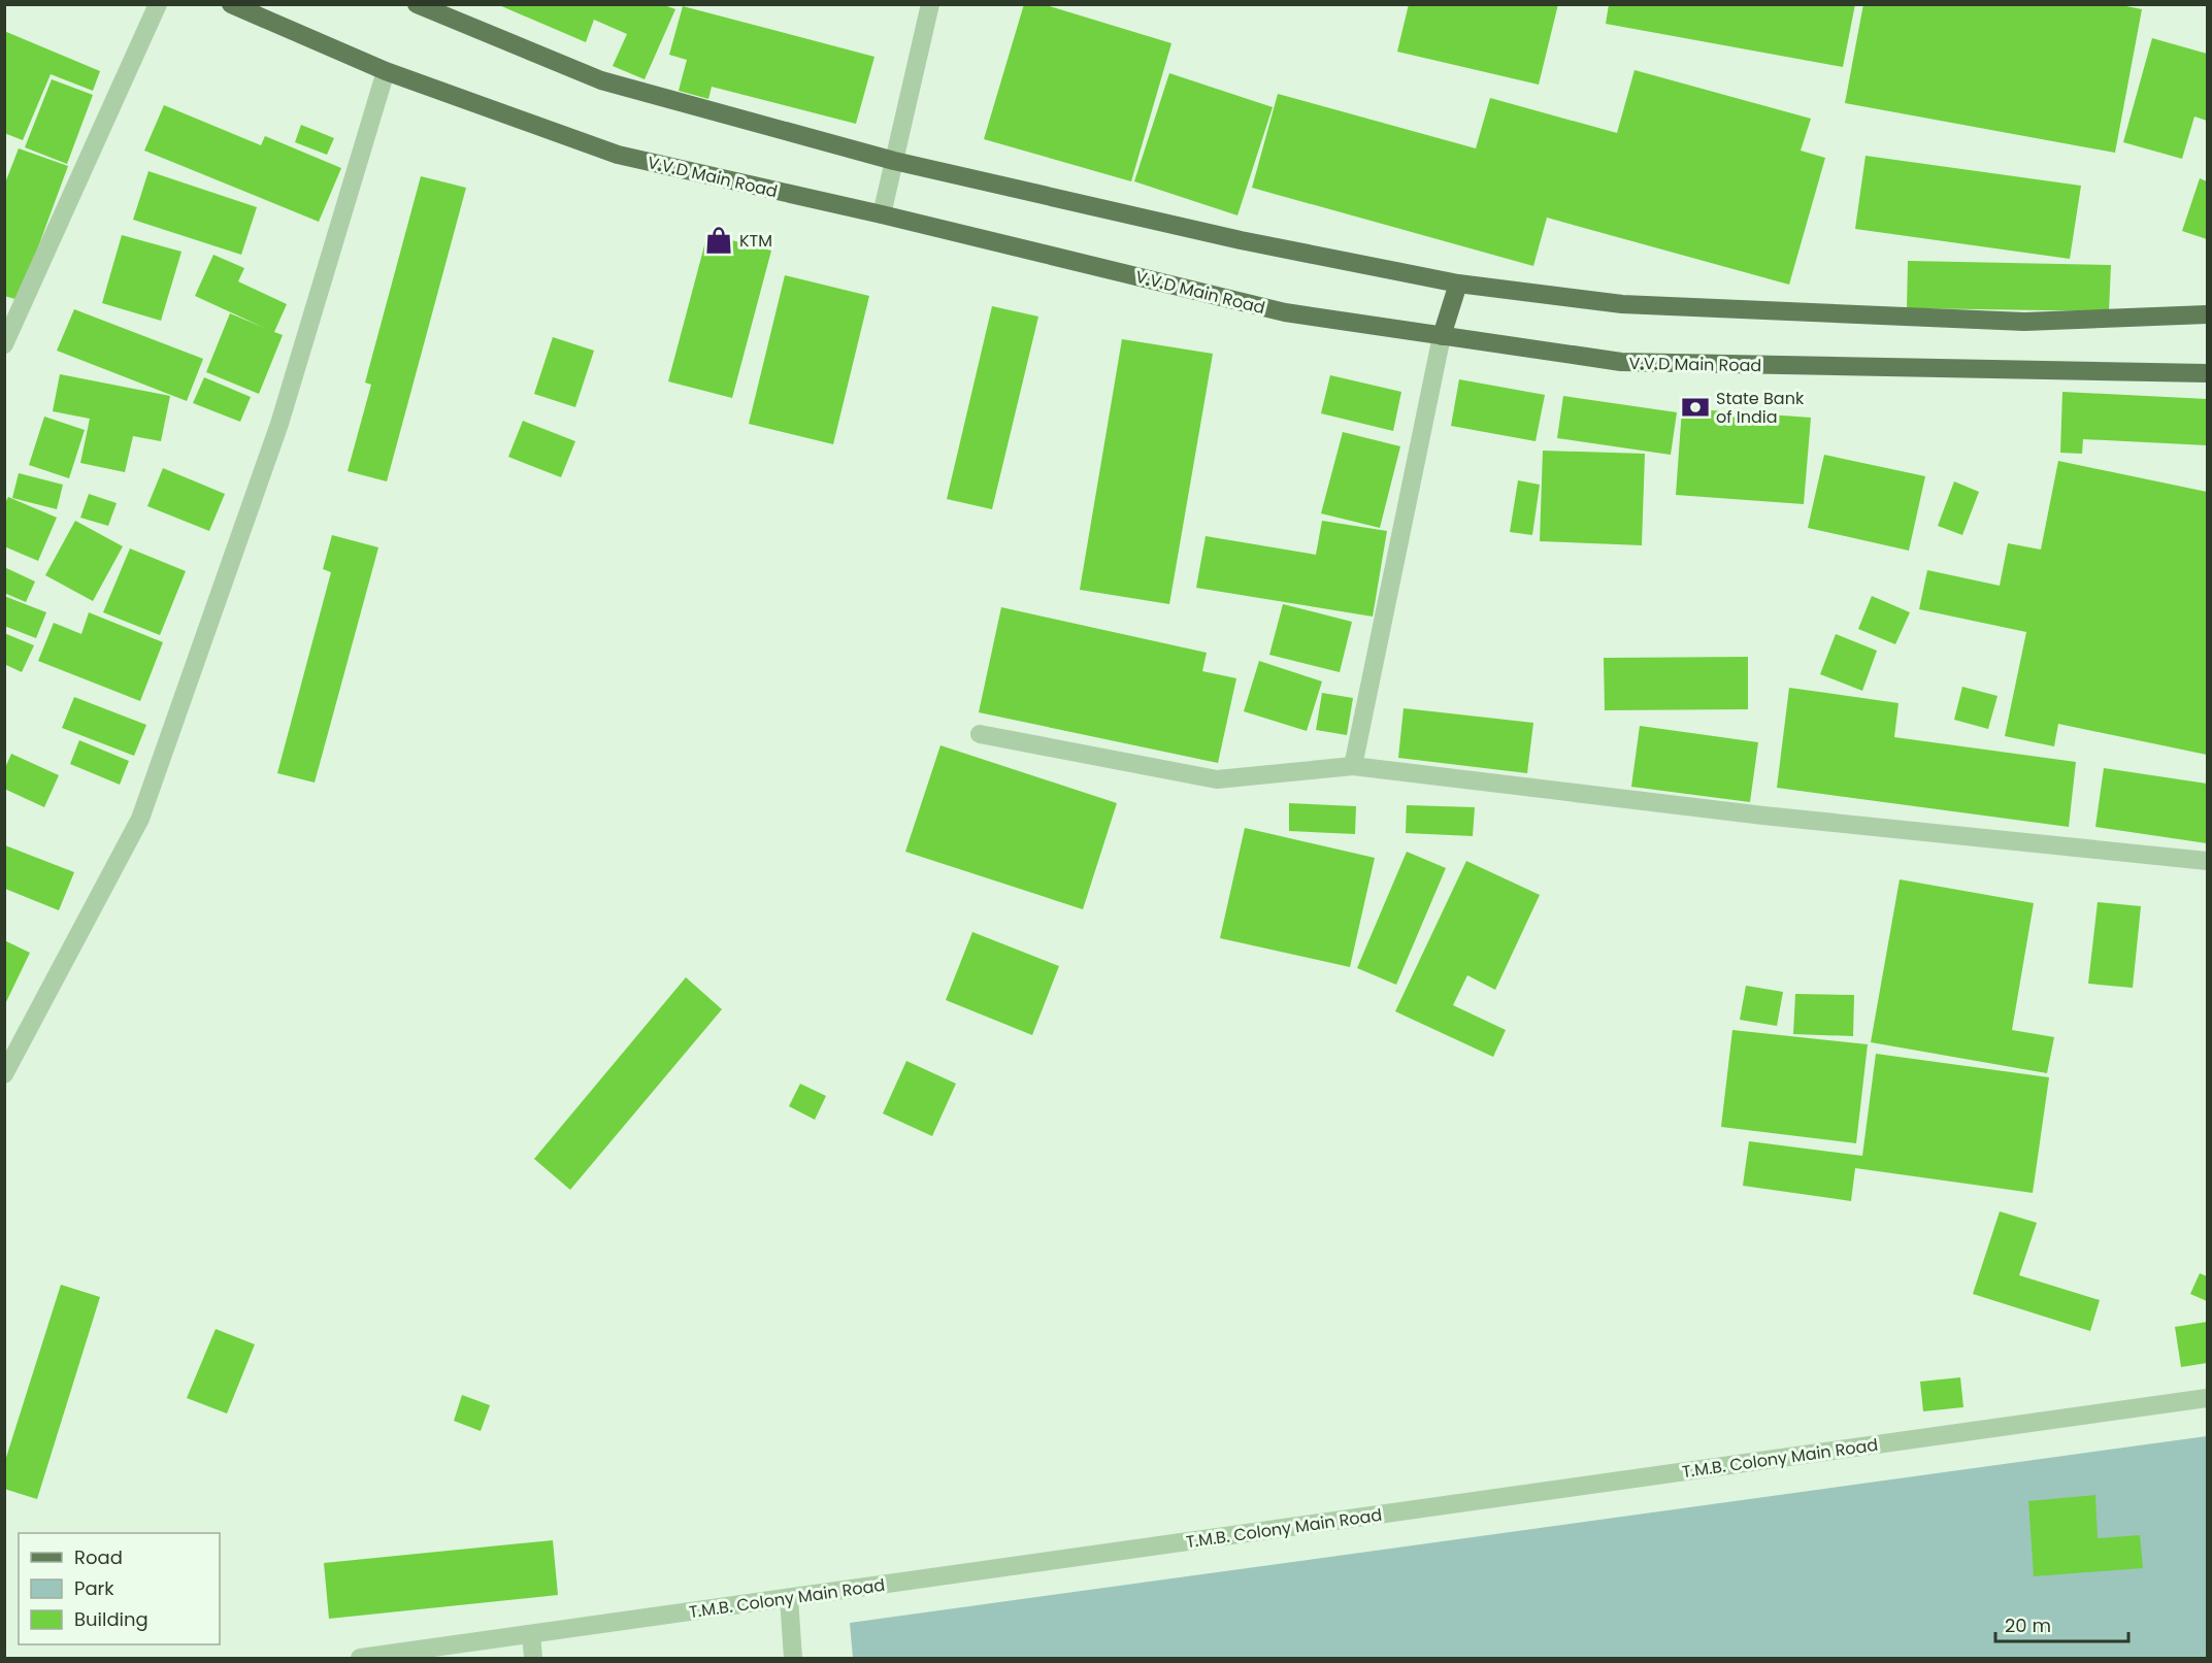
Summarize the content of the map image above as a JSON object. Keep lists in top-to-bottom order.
{
  "streets": {
    "main road": ["V.V.D Main Road"],
    "street": ["T.M.B. Colony Main Road"]
  },
  "places": {
    "shop": ["KTM"],
    "bank": ["State Bank of India"]
  },
  "legend": ["Road", "Park", "Building"],
  "scale_bar": "20 m"
}
